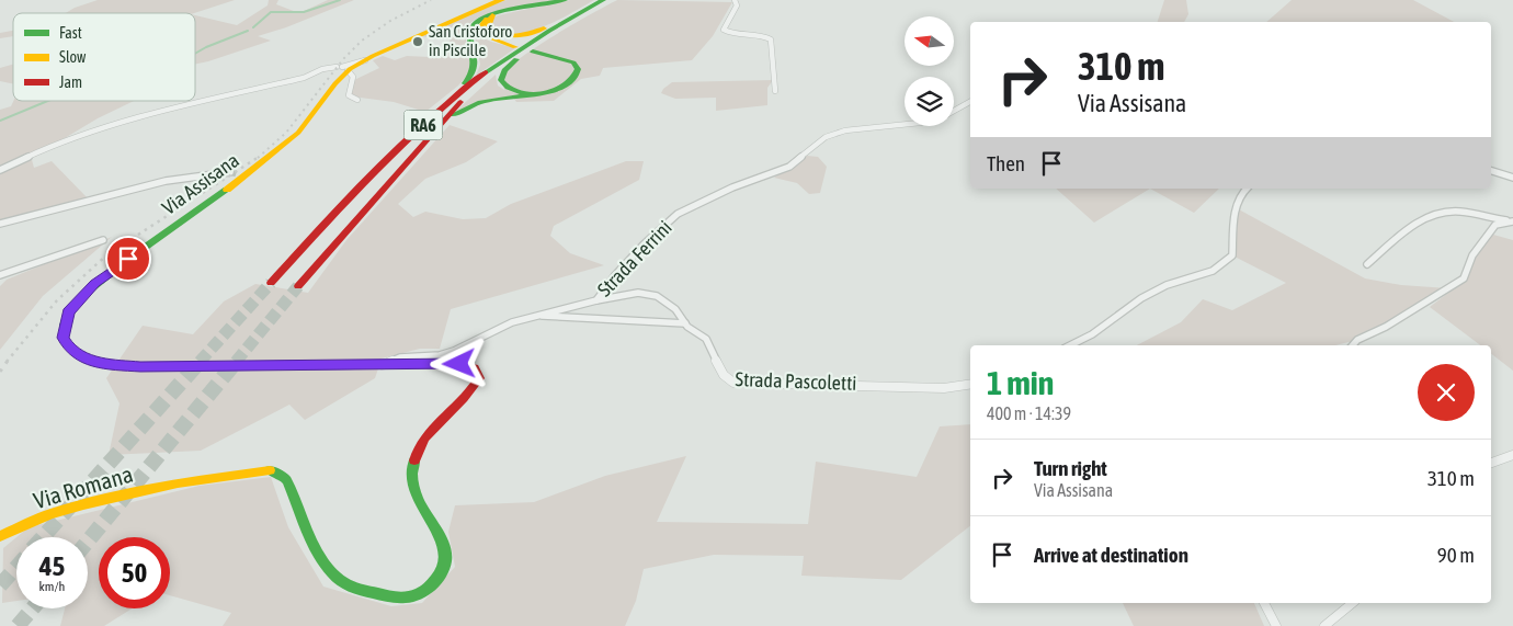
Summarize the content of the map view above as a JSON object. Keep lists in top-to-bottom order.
{
  "streets": {
    "main road": ["RA6", "Via Assisana", "Via Romana"],
    "street": ["Strada Ferrini", "Strada Pascoletti"]
  },
  "crossings": [
    ["Via Assisana", "Strada Ferrini"],
    ["Via Assisana", "Via Romana"],
    ["Strada Ferrini", "Strada Pascoletti"]
  ],
  "places": ["San Cristoforo in Piscille"],
  "legend": ["Fast", "Slow", "Jam"],
  "north": "left",
  "page": {
    "turn": ["310 m", "Via Assisana"],
    "then": "Then",
    "heading": ["1 min", "400 m · 14:39"],
    "list": [
      {
        "name": "Turn right",
        "note": "Via Assisana",
        "value": "310 m"
      },
      {
        "name": "Arrive at destination",
        "value": "90 m"
      }
    ],
    "speed": "45 km/h",
    "limit": "50"
  }
}
